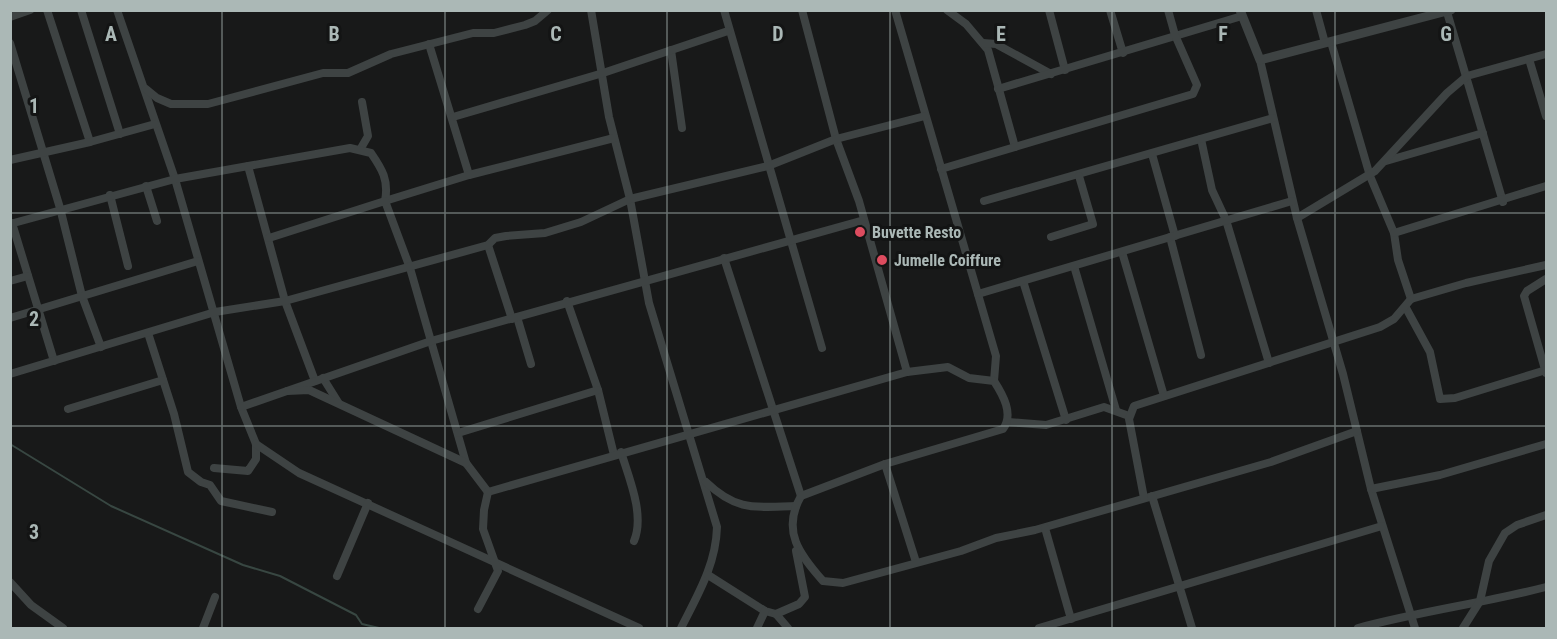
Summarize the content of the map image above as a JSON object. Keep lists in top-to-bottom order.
{
  "places": ["Buvette Resto", "Jumelle Coiffure"],
  "grid": {
    "columns": [
      "A",
      "B",
      "C",
      "D",
      "E",
      "F",
      "G"
    ],
    "rows": ["1", "2", "3"]
  }
}
